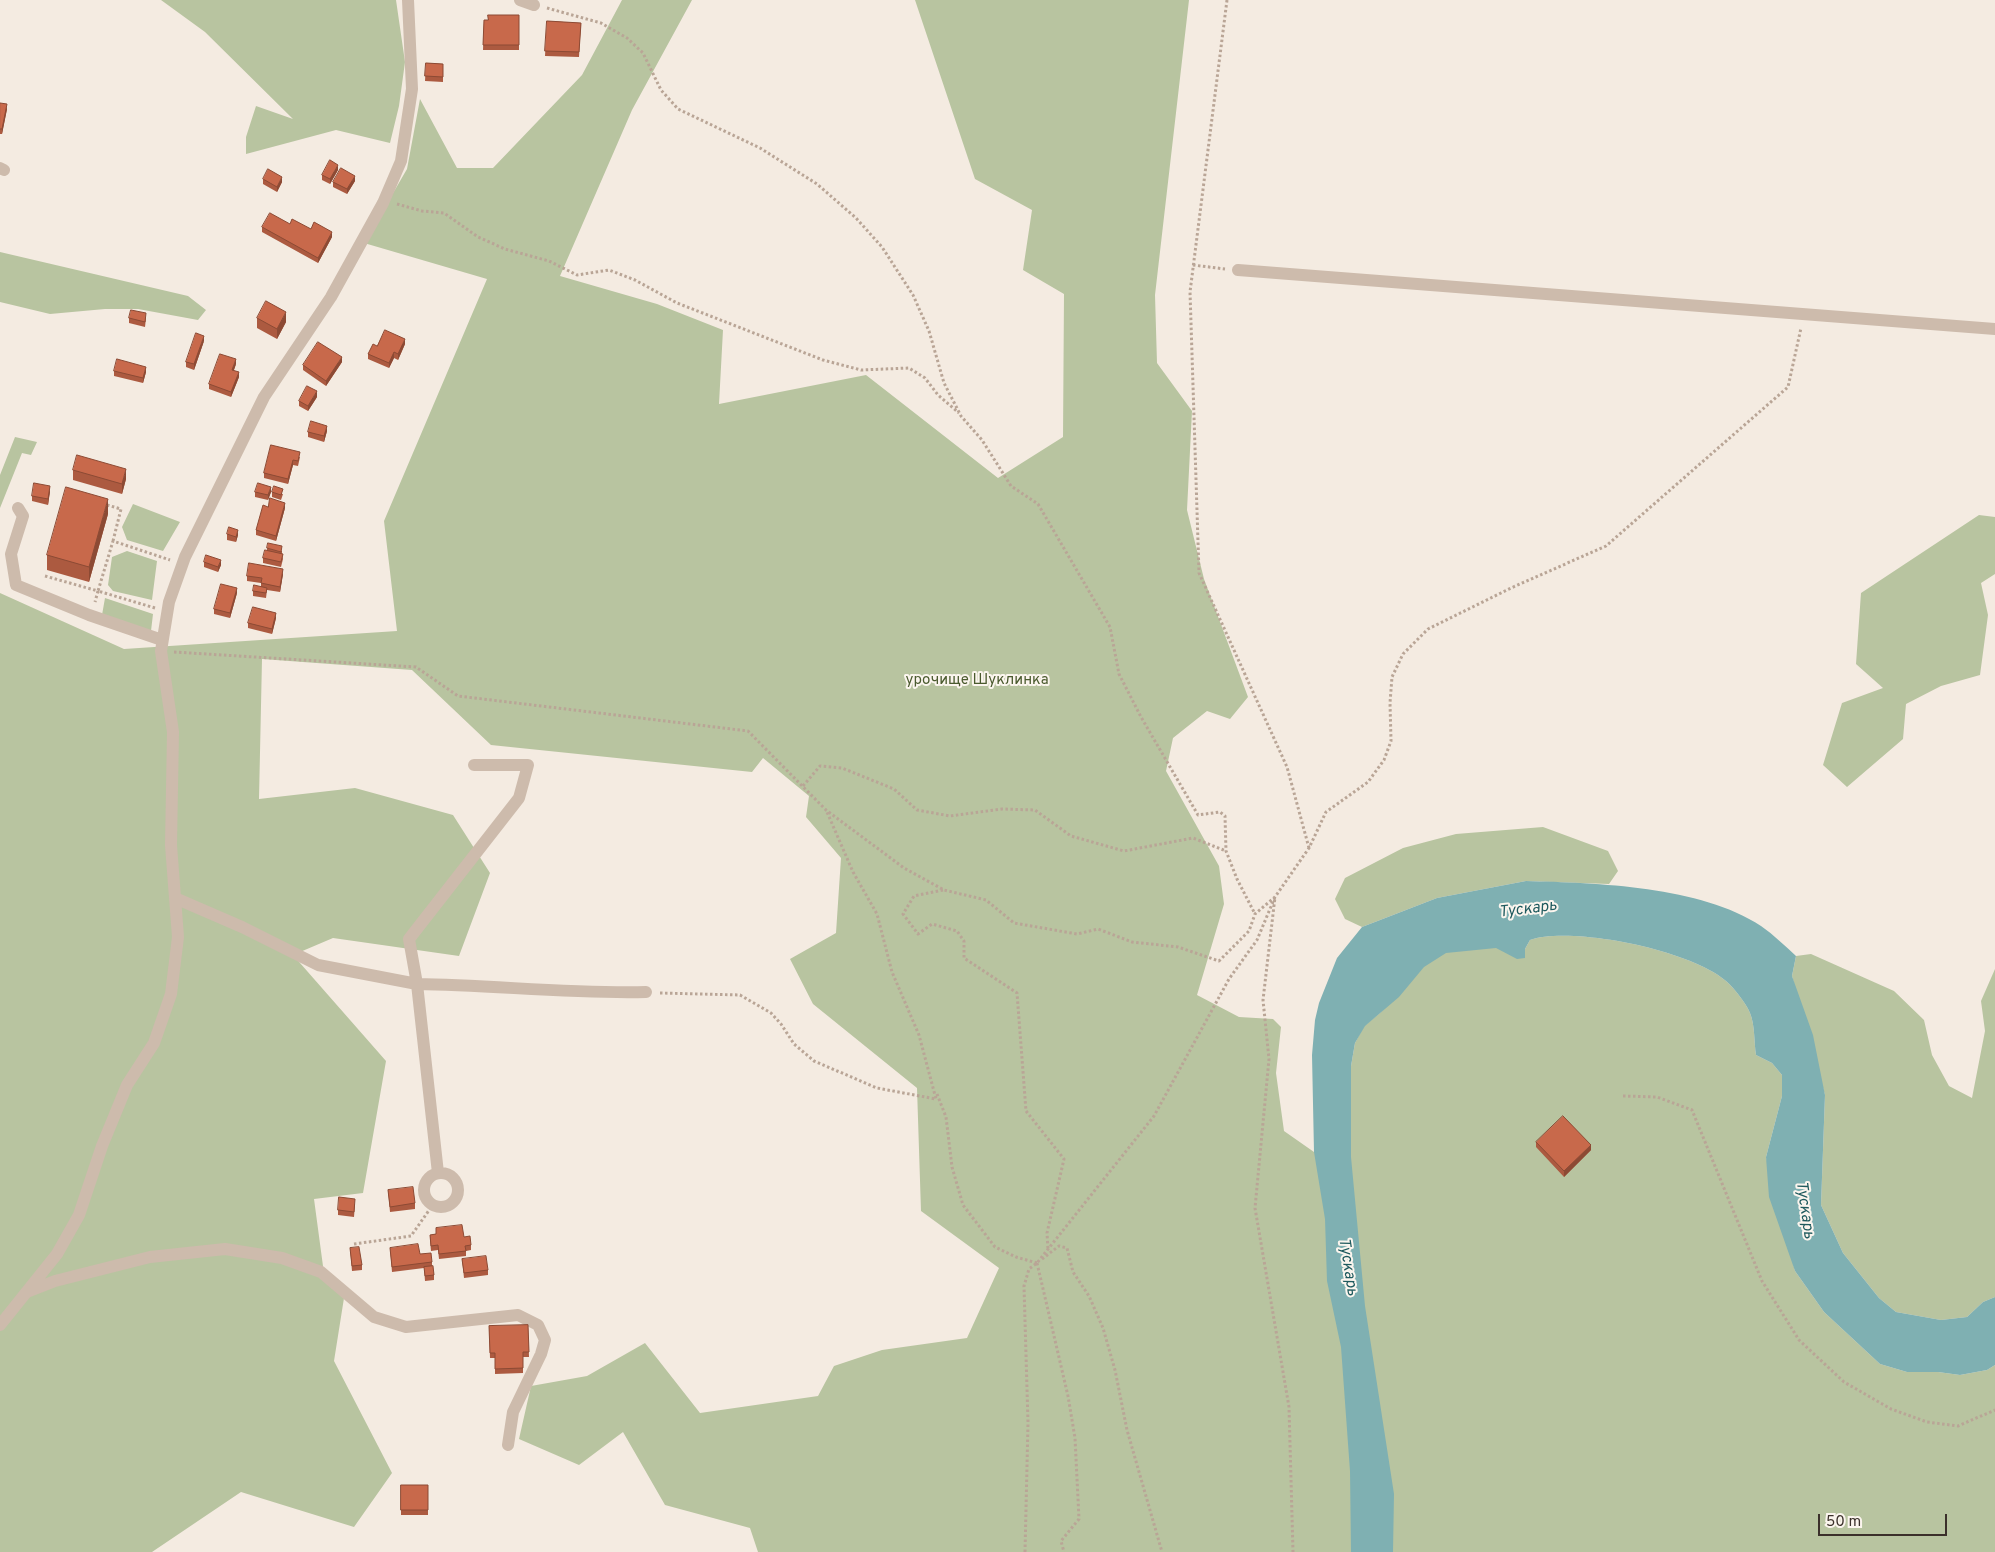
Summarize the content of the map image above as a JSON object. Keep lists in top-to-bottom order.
{
  "water": ["Тускарь"],
  "parks": ["урочище Шуклинка"],
  "scale_bar": "50 m"
}
